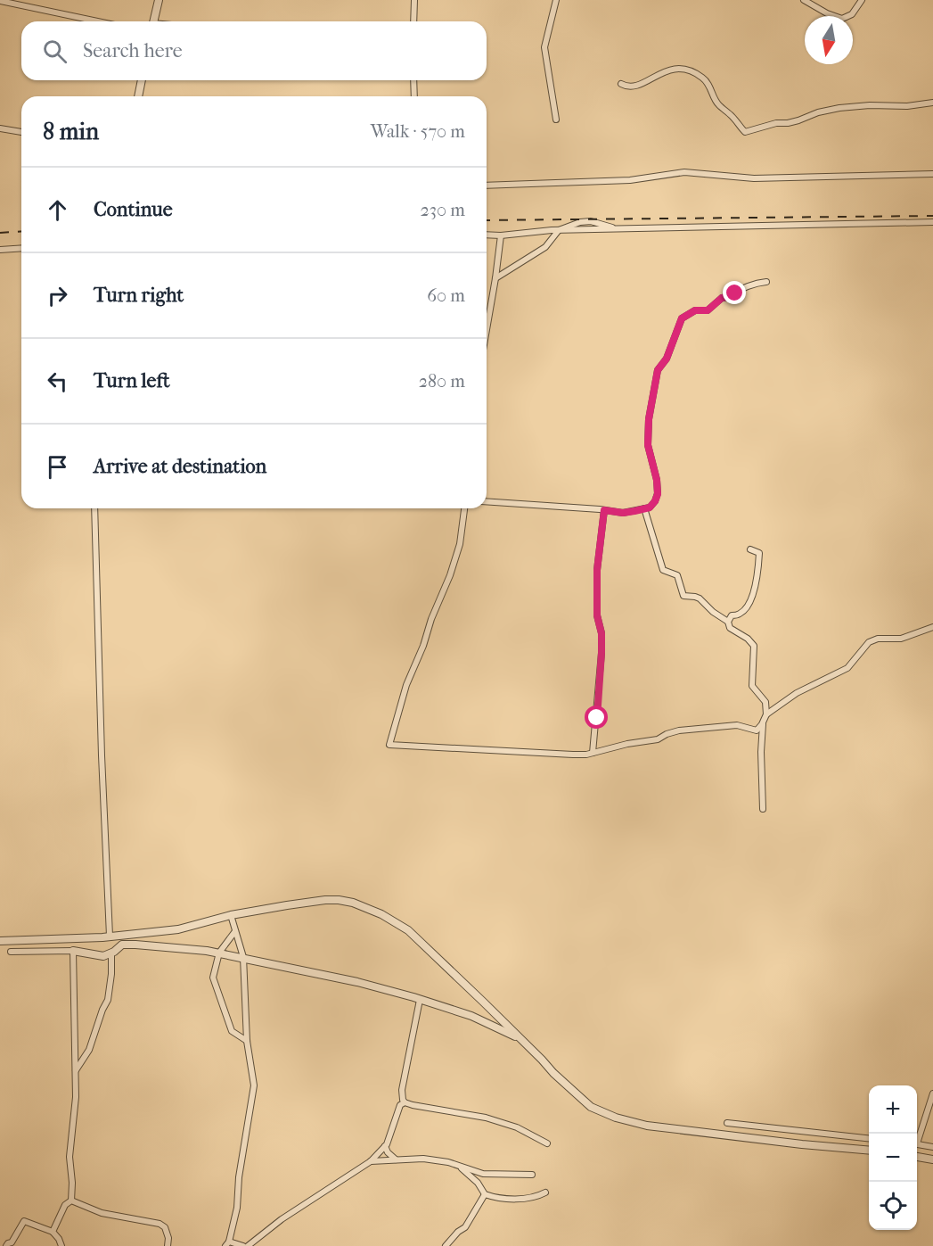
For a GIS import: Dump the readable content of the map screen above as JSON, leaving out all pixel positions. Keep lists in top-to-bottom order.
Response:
{
  "north": "bottom",
  "page": {
    "search": "Search here",
    "heading": ["8 min", "Walk · 570 m"],
    "list": [
      ["Continue", "230 m"],
      ["Turn right", "60 m"],
      ["Turn left", "280 m"],
      "Arrive at destination"
    ],
    "map_buttons": ["+", "−"]
  }
}
